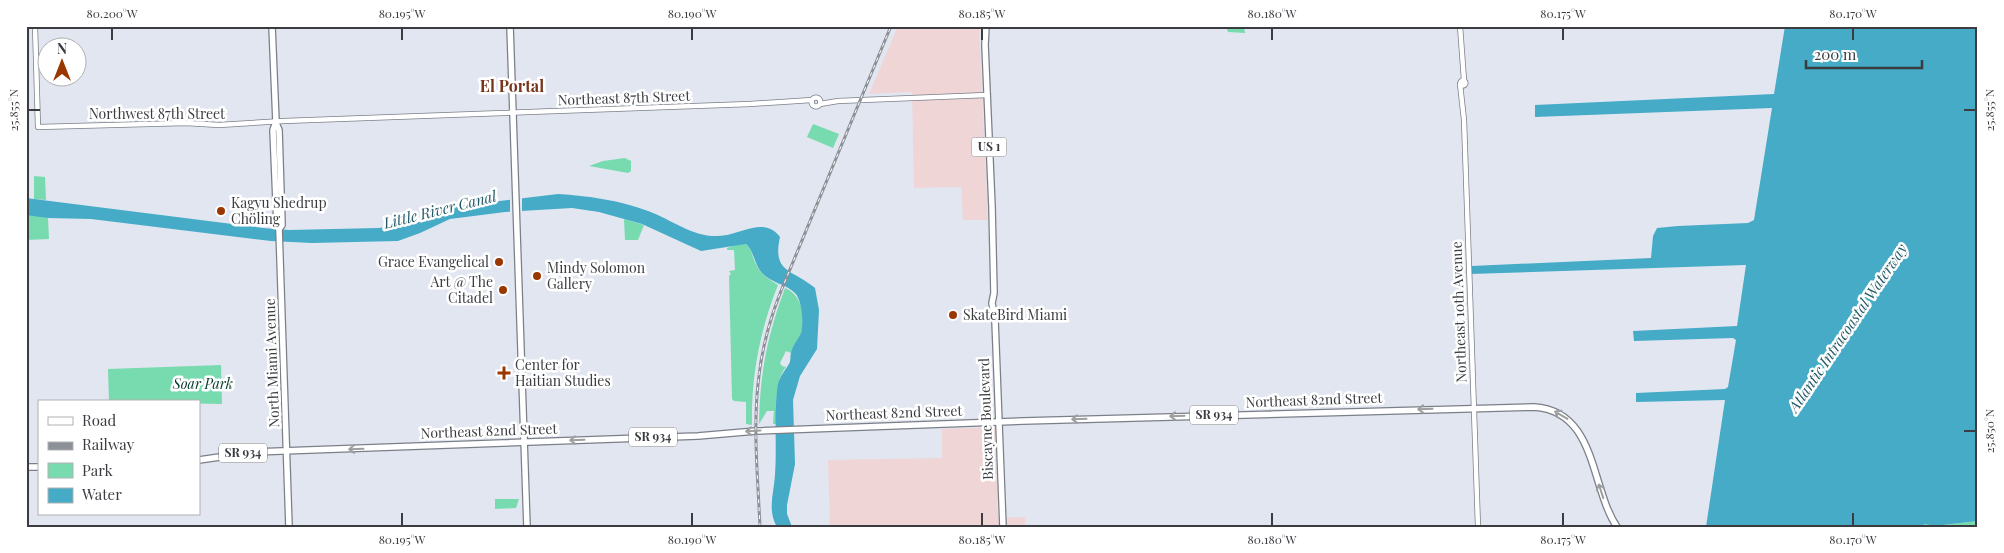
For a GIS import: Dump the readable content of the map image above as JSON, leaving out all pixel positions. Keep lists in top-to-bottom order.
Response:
{
  "streets": {
    "main road": [
      "US 1",
      "North Miami Avenue",
      "Northeast 82nd Street",
      "SR 934",
      "Biscayne Boulevard"
    ],
    "street": ["Northeast 87th Street", "Northwest 87th Street", "Northeast 10th Avenue"]
  },
  "crossings": [
    ["Northeast 87th Street", "Northwest 87th Street"],
    ["Northeast 87th Street", "North Miami Avenue"],
    ["Northeast 87th Street", "Biscayne Boulevard"],
    ["Northwest 87th Street", "North Miami Avenue"],
    ["Northeast 10th Avenue", "Northeast 82nd Street"],
    ["North Miami Avenue", "Northeast 82nd Street"],
    ["North Miami Avenue", "SR 934"],
    ["Northeast 82nd Street", "SR 934"],
    ["Northeast 82nd Street", "Biscayne Boulevard"]
  ],
  "one_way": ["Northeast 82nd Street"],
  "districts": ["El Portal"],
  "water": ["Little River Canal", "Atlantic Intracoastal Waterway"],
  "parks": ["Soar Park"],
  "places": {
    "other": [
      "Kagyu Shedrup Chöling",
      "Grace Evangelical",
      "Mindy Solomon Gallery",
      "Art @ The Citadel",
      "SkateBird Miami"
    ],
    "health": ["Center for Haitian Studies"]
  },
  "legend": [
    "Road",
    "Railway",
    "Park",
    "Water"
  ],
  "scale_bar": "200 m",
  "north": "top",
  "coordinates": [
    "80.200°W",
    "80.195°W",
    "80.190°W",
    "80.185°W",
    "80.180°W",
    "80.175°W",
    "80.170°W",
    "25.855°N",
    "25.850°N"
  ]
}
